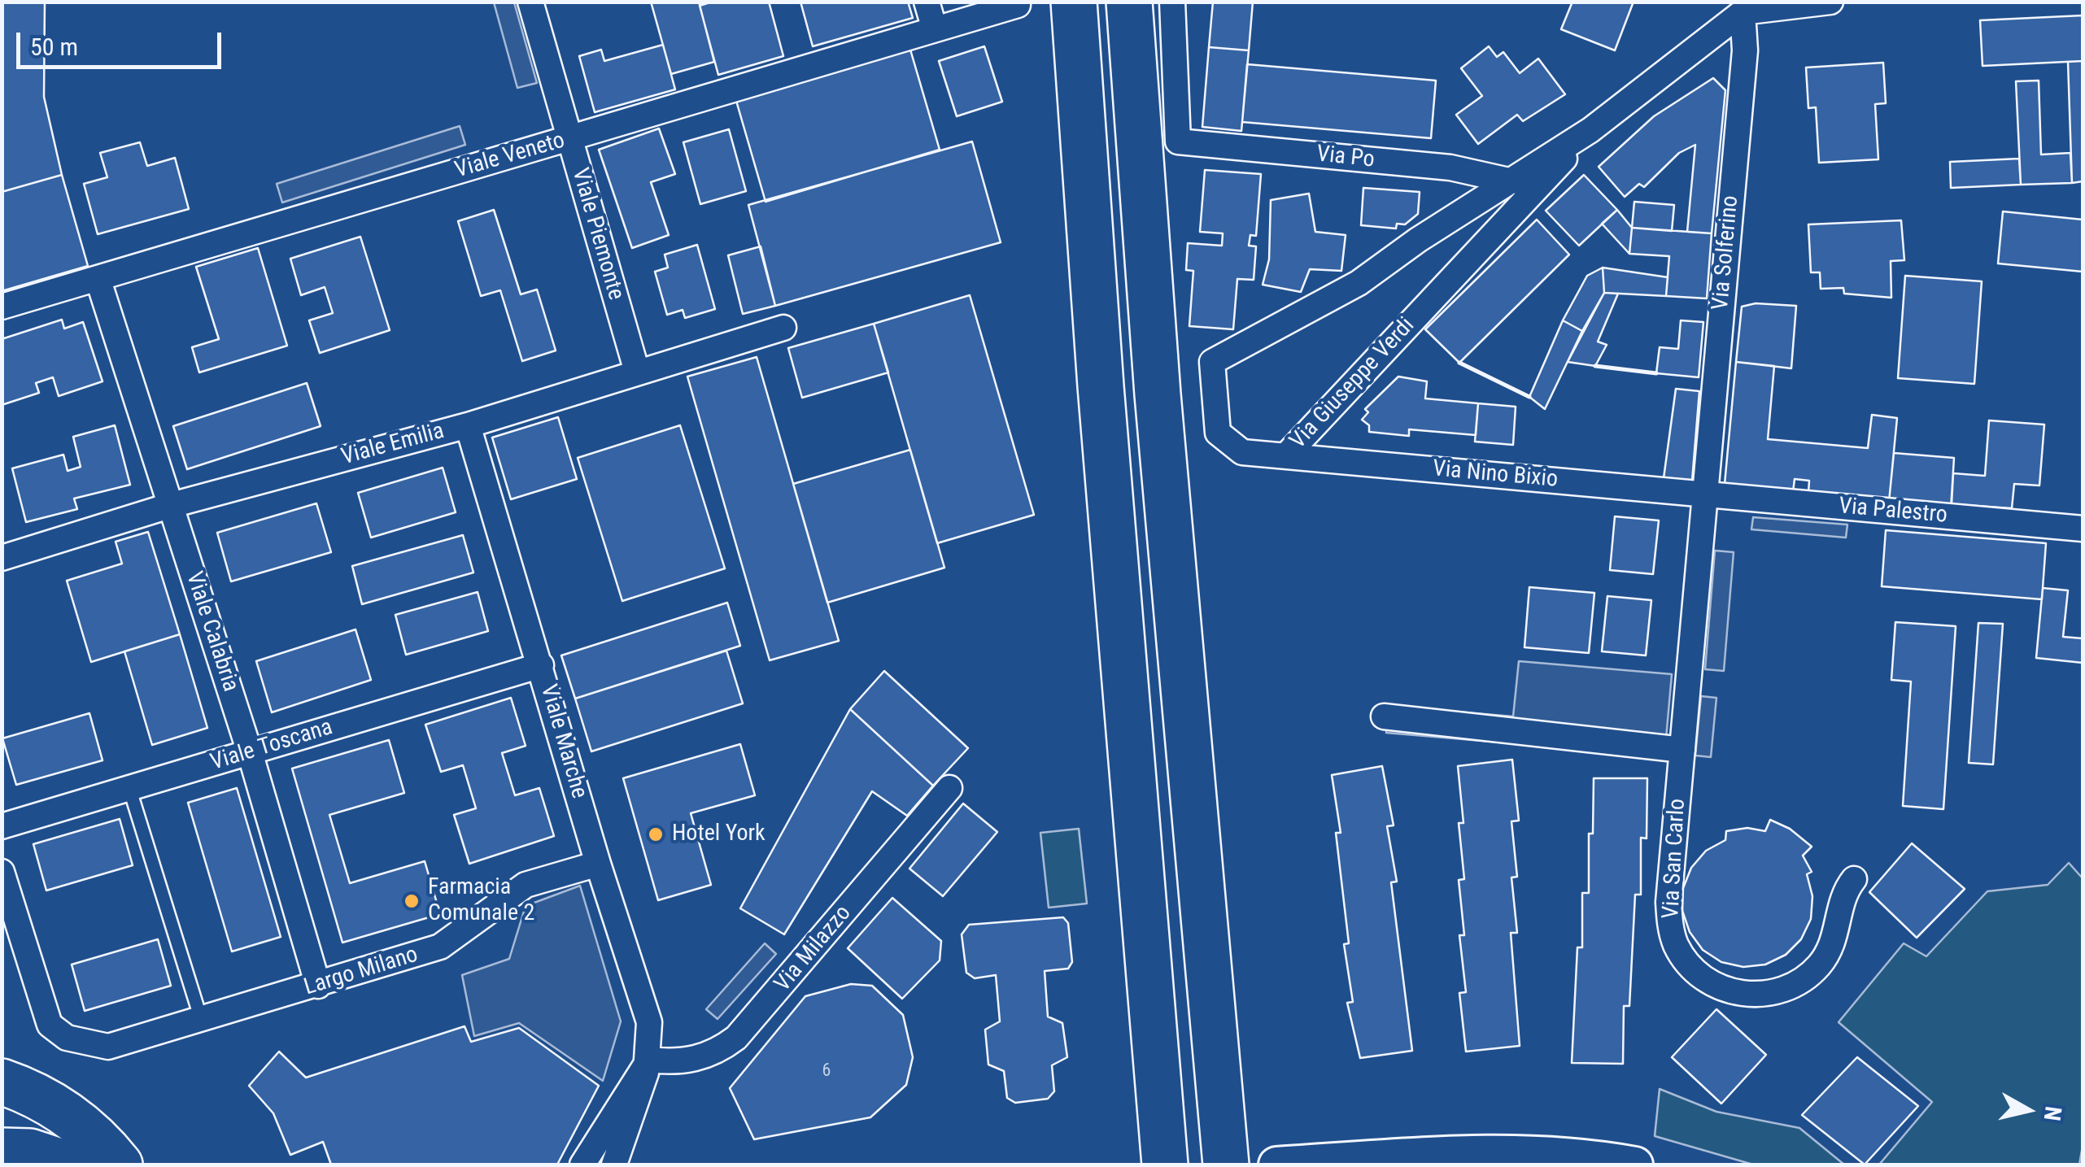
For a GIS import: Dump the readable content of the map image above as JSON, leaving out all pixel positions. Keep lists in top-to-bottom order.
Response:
{
  "streets": {
    "street": [
      "Viale Veneto",
      "Via Po",
      "Viale Piemonte",
      "Via Solferino",
      "Via Giuseppe Verdi",
      "Viale Emilia",
      "Via Nino Bixio",
      "Via Palestro",
      "Viale Calabria",
      "Viale Marche",
      "Viale Toscana",
      "Via San Carlo",
      "Via Milazzo",
      "Largo Milano"
    ]
  },
  "crossings": [
    ["Viale Veneto", "Viale Piemonte"],
    ["Viale Veneto", "Viale Calabria"],
    ["Via Po", "Via Giuseppe Verdi"],
    ["Viale Piemonte", "Viale Emilia"],
    ["Via Solferino", "Via Giuseppe Verdi"],
    ["Via Solferino", "Via Nino Bixio"],
    ["Via Solferino", "Via Palestro"],
    ["Via Solferino", "Via San Carlo"],
    ["Via Giuseppe Verdi", "Via Nino Bixio"],
    ["Viale Emilia", "Viale Calabria"],
    ["Viale Emilia", "Viale Marche"],
    ["Via Nino Bixio", "Via Palestro"],
    ["Via Nino Bixio", "Via San Carlo"],
    ["Via Palestro", "Via San Carlo"],
    ["Viale Calabria", "Viale Toscana"],
    ["Viale Calabria", "Largo Milano"],
    ["Viale Marche", "Viale Toscana"],
    ["Viale Marche", "Via Milazzo"],
    ["Viale Marche", "Largo Milano"]
  ],
  "places": ["Hotel York", "Farmacia Comunale 2"],
  "house_numbers": ["6"],
  "scale_bar": "50 m",
  "north": "right"
}
